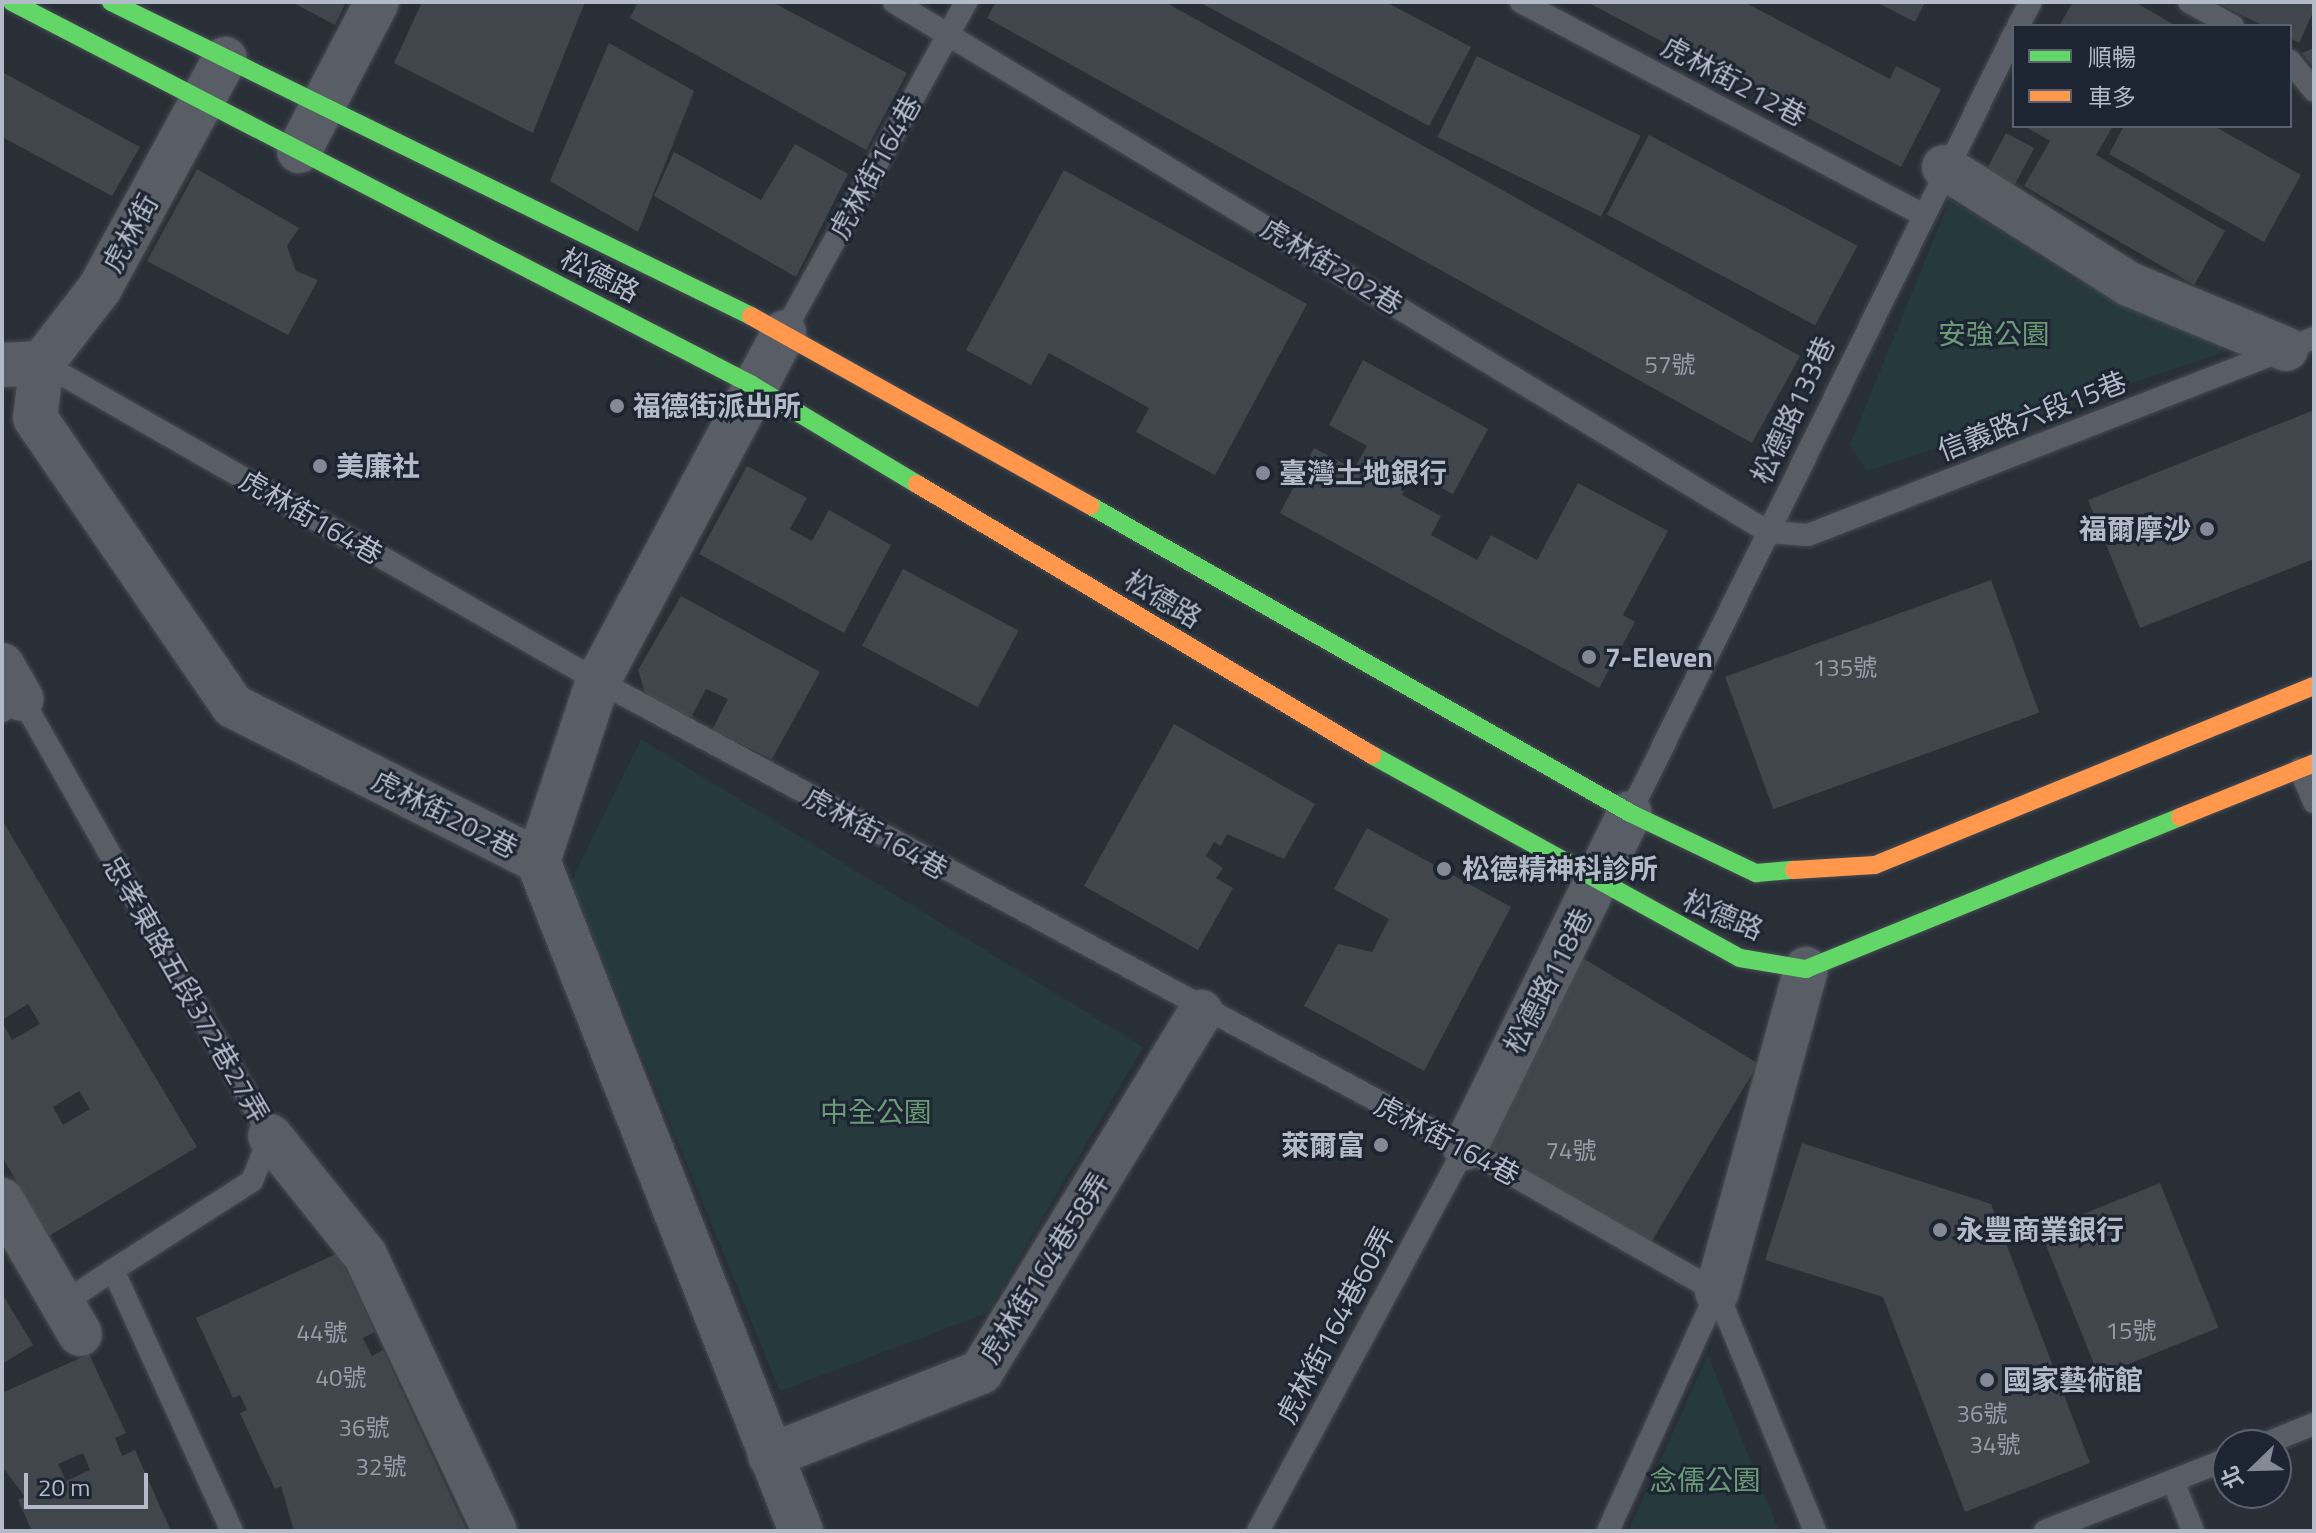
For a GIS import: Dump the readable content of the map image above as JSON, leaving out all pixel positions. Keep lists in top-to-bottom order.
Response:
{
  "streets": {
    "main road": ["松德路"],
    "street": [
      "虎林街",
      "虎林街202巷",
      "松德路118巷",
      "虎林街164巷58弄"
    ],
    "lane": [
      "虎林街212巷",
      "虎林街164巷",
      "松德路133巷",
      "信義路六段15巷",
      "忠孝東路五段372巷27弄",
      "虎林街164巷60弄"
    ]
  },
  "crossings": [
    ["虎林街212巷", "松德路133巷"],
    ["虎林街164巷", "虎林街"],
    ["虎林街164巷", "虎林街202巷"],
    ["虎林街164巷", "松德路"],
    ["虎林街164巷", "松德路118巷"],
    ["虎林街164巷", "虎林街164巷58弄"],
    ["虎林街164巷", "虎林街164巷60弄"],
    ["虎林街", "虎林街202巷"],
    ["虎林街", "松德路"],
    ["虎林街202巷", "松德路"],
    ["虎林街202巷", "松德路133巷"],
    ["虎林街202巷", "信義路六段15巷"],
    ["松德路", "松德路133巷"],
    ["松德路", "松德路118巷"],
    ["松德路133巷", "信義路六段15巷"],
    ["松德路133巷", "松德路118巷"],
    ["松德路118巷", "虎林街164巷60弄"]
  ],
  "parks": ["安強公園", "中全公園", "念儒公園"],
  "places": [
    "福德街派出所",
    "美廉社",
    "臺灣土地銀行",
    "福爾摩沙",
    "7-Eleven",
    "松德精神科診所",
    "萊爾富",
    "永豐商業銀行",
    "國家藝術館"
  ],
  "house_numbers": [
    "57號",
    "135號",
    "74號",
    "15號",
    "44號",
    "40號",
    "36號",
    "36號",
    "34號",
    "32號"
  ],
  "legend": ["順暢", "車多"],
  "scale_bar": "20 m",
  "north": "bottom left"
}
